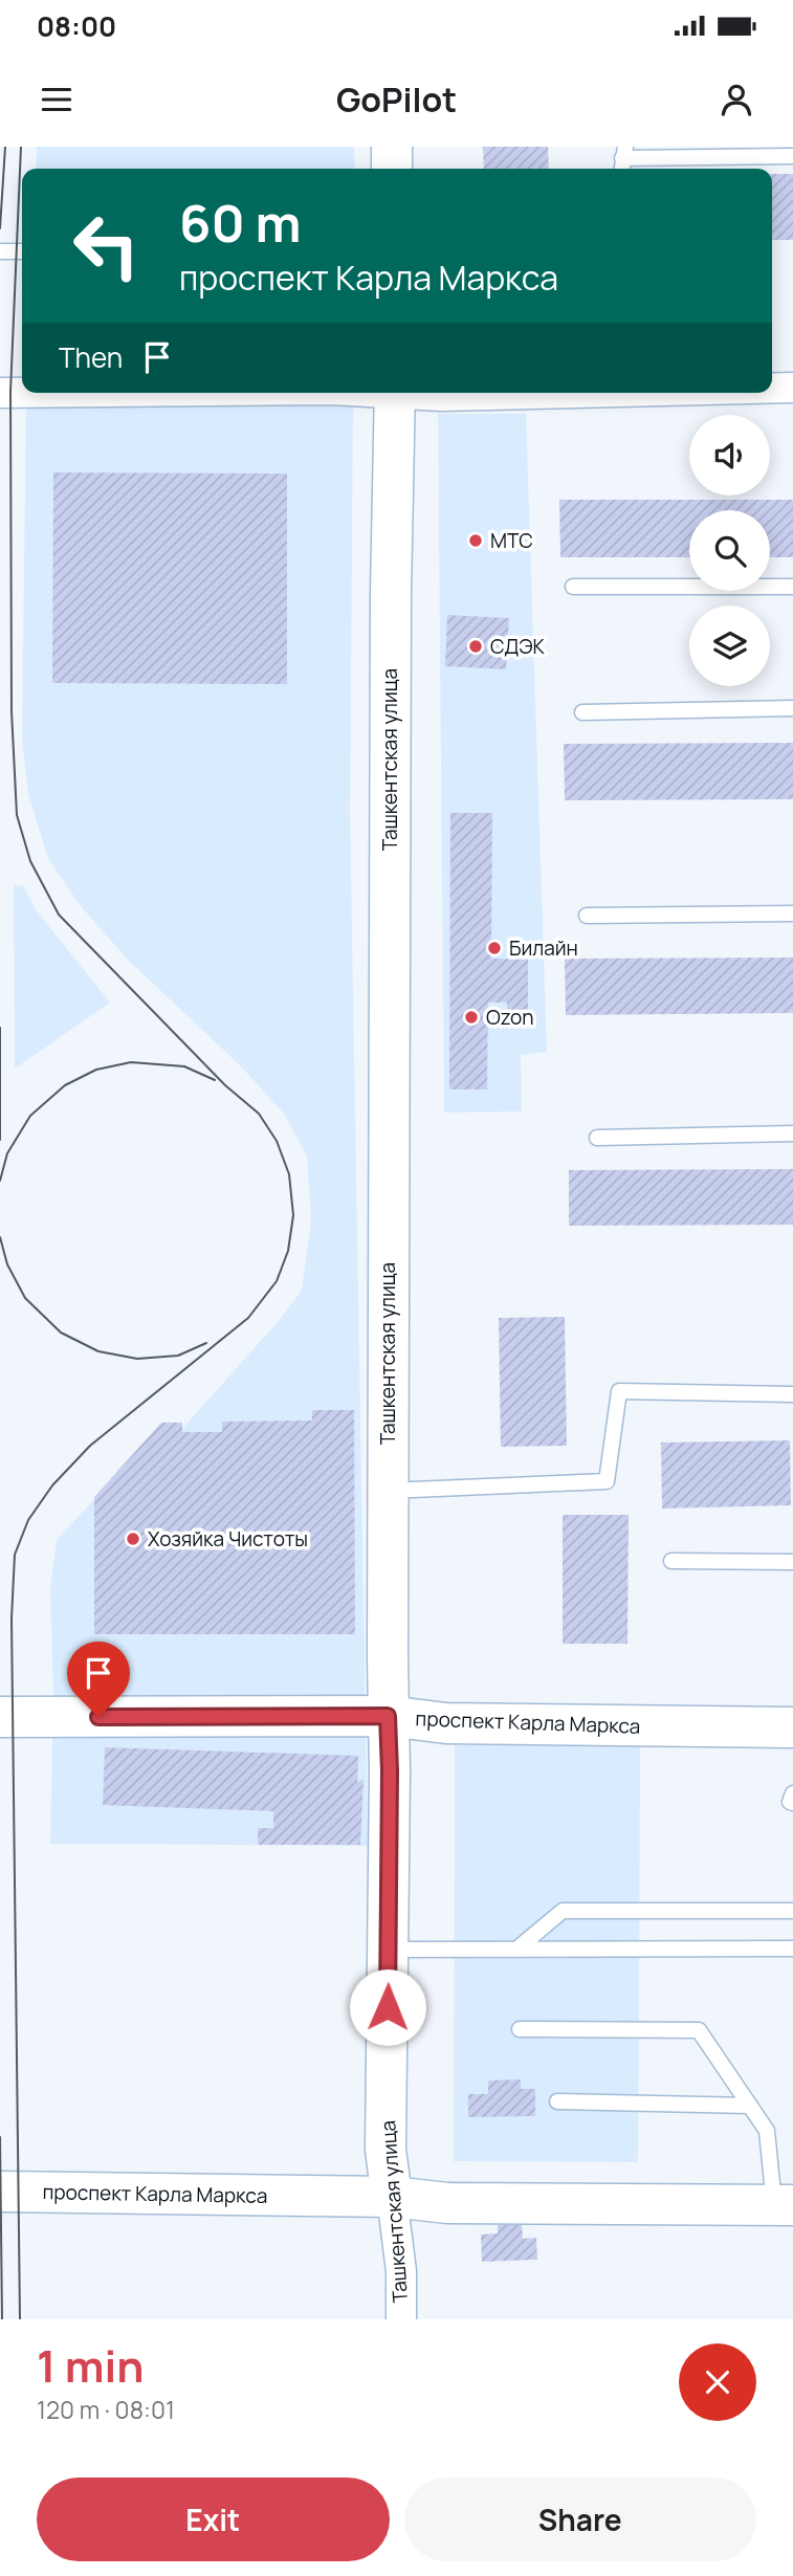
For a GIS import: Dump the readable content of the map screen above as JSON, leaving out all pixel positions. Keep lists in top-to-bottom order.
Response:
{
  "streets": {
    "main road": ["Ташкентская улица", "проспект Карла Маркса"]
  },
  "crossings": [
    ["Ташкентская улица", "проспект Карла Маркса"]
  ],
  "places": [
    "МТС",
    "СДЭК",
    "Билайн",
    "Ozon",
    "Хозяйка Чистоты"
  ],
  "page": {
    "status": "08:00",
    "header": "GoPilot",
    "turn": ["60 m", "проспект Карла Маркса"],
    "then": "Then",
    "heading": ["1 min", "120 m · 08:01"],
    "buttons": ["Exit", "Share"]
  }
}
